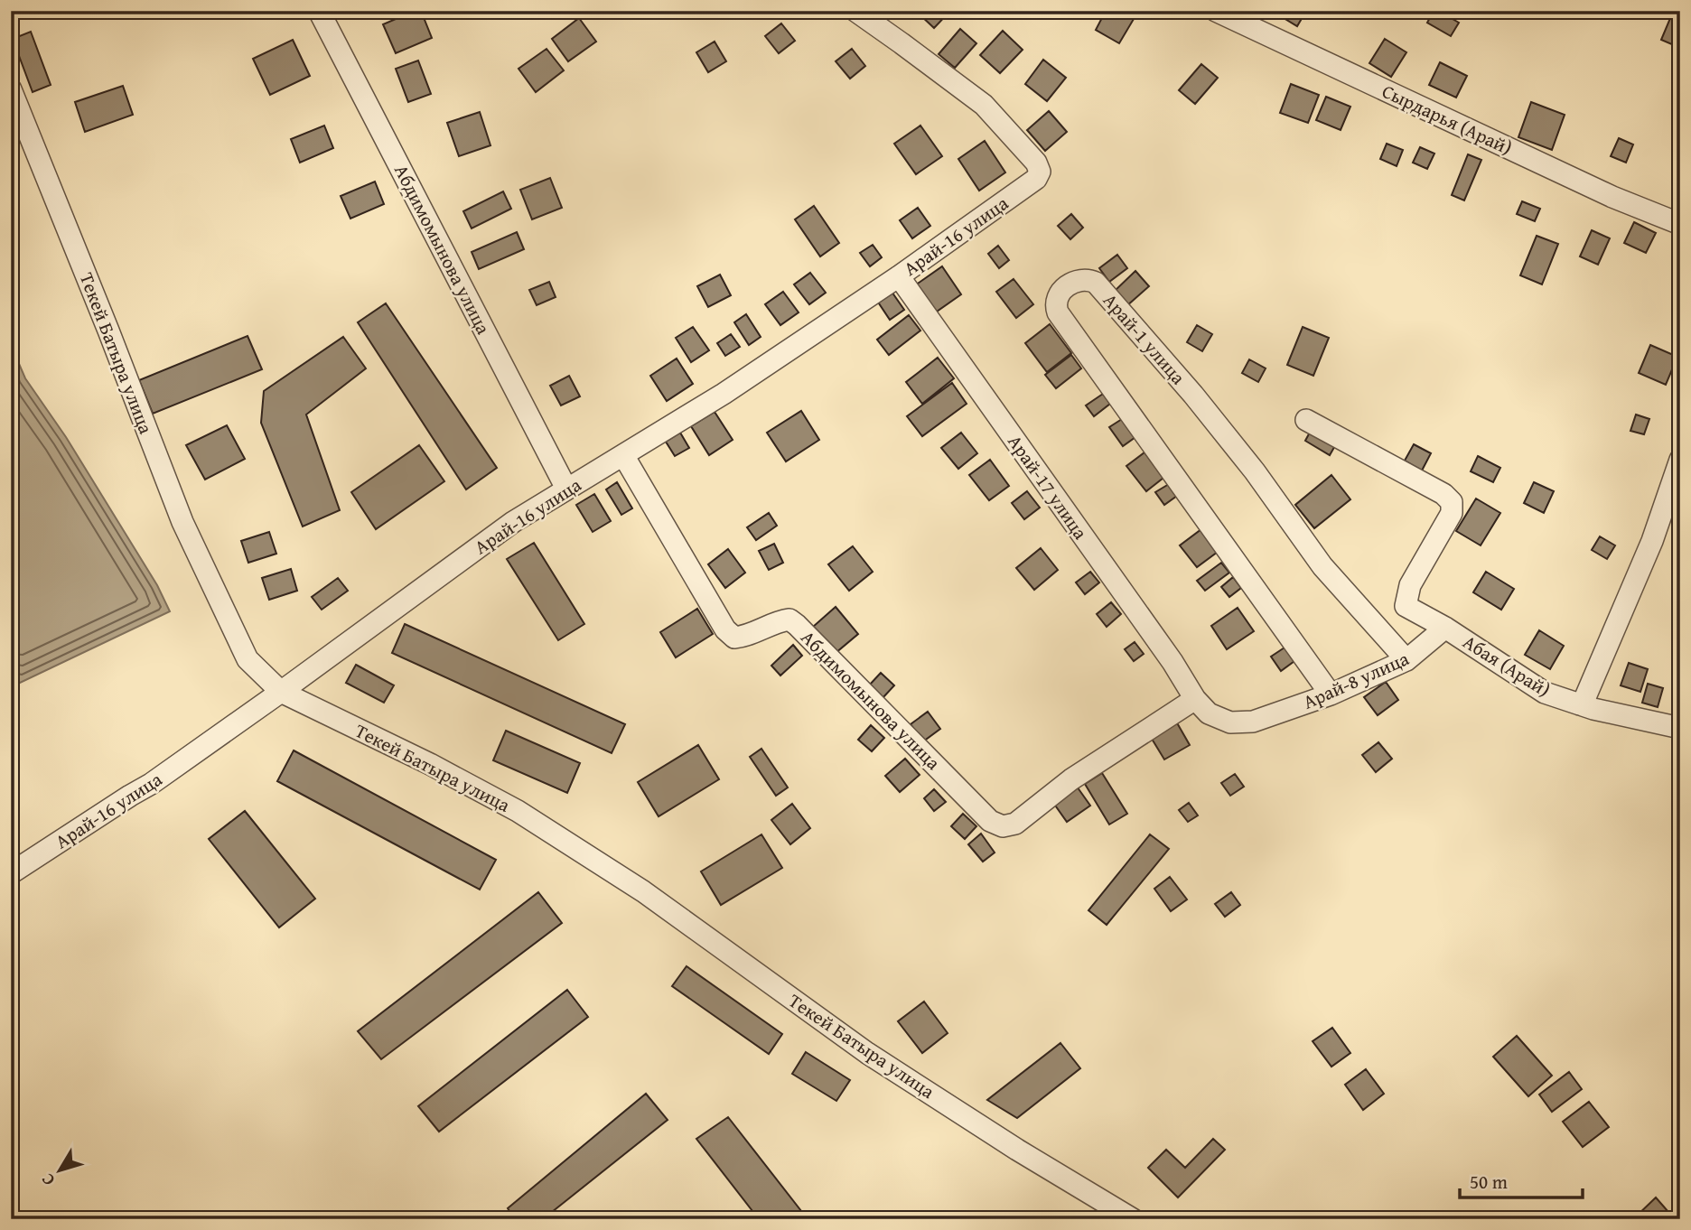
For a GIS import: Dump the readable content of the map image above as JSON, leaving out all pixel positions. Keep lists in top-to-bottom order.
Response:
{
  "streets": {
    "street": [
      "Сырдарья (Арай)",
      "Арай-16 улица",
      "Абдимомынова улица",
      "Арай-1 улица",
      "Текей Батыра улица",
      "Арай-17 улица",
      "Абая (Арай)",
      "Арай-8 улица"
    ]
  },
  "crossings": [
    ["Арай-16 улица", "Абдимомынова улица"],
    ["Арай-16 улица", "Текей Батыра улица"],
    ["Арай-16 улица", "Арай-17 улица"],
    ["Абдимомынова улица", "Арай-17 улица"],
    ["Абдимомынова улица", "Арай-8 улица"],
    ["Арай-1 улица", "Арай-8 улица"],
    ["Арай-17 улица", "Арай-8 улица"],
    ["Абая (Арай)", "Арай-8 улица"]
  ],
  "scale_bar": "50 m",
  "north": "bottom left"
}
